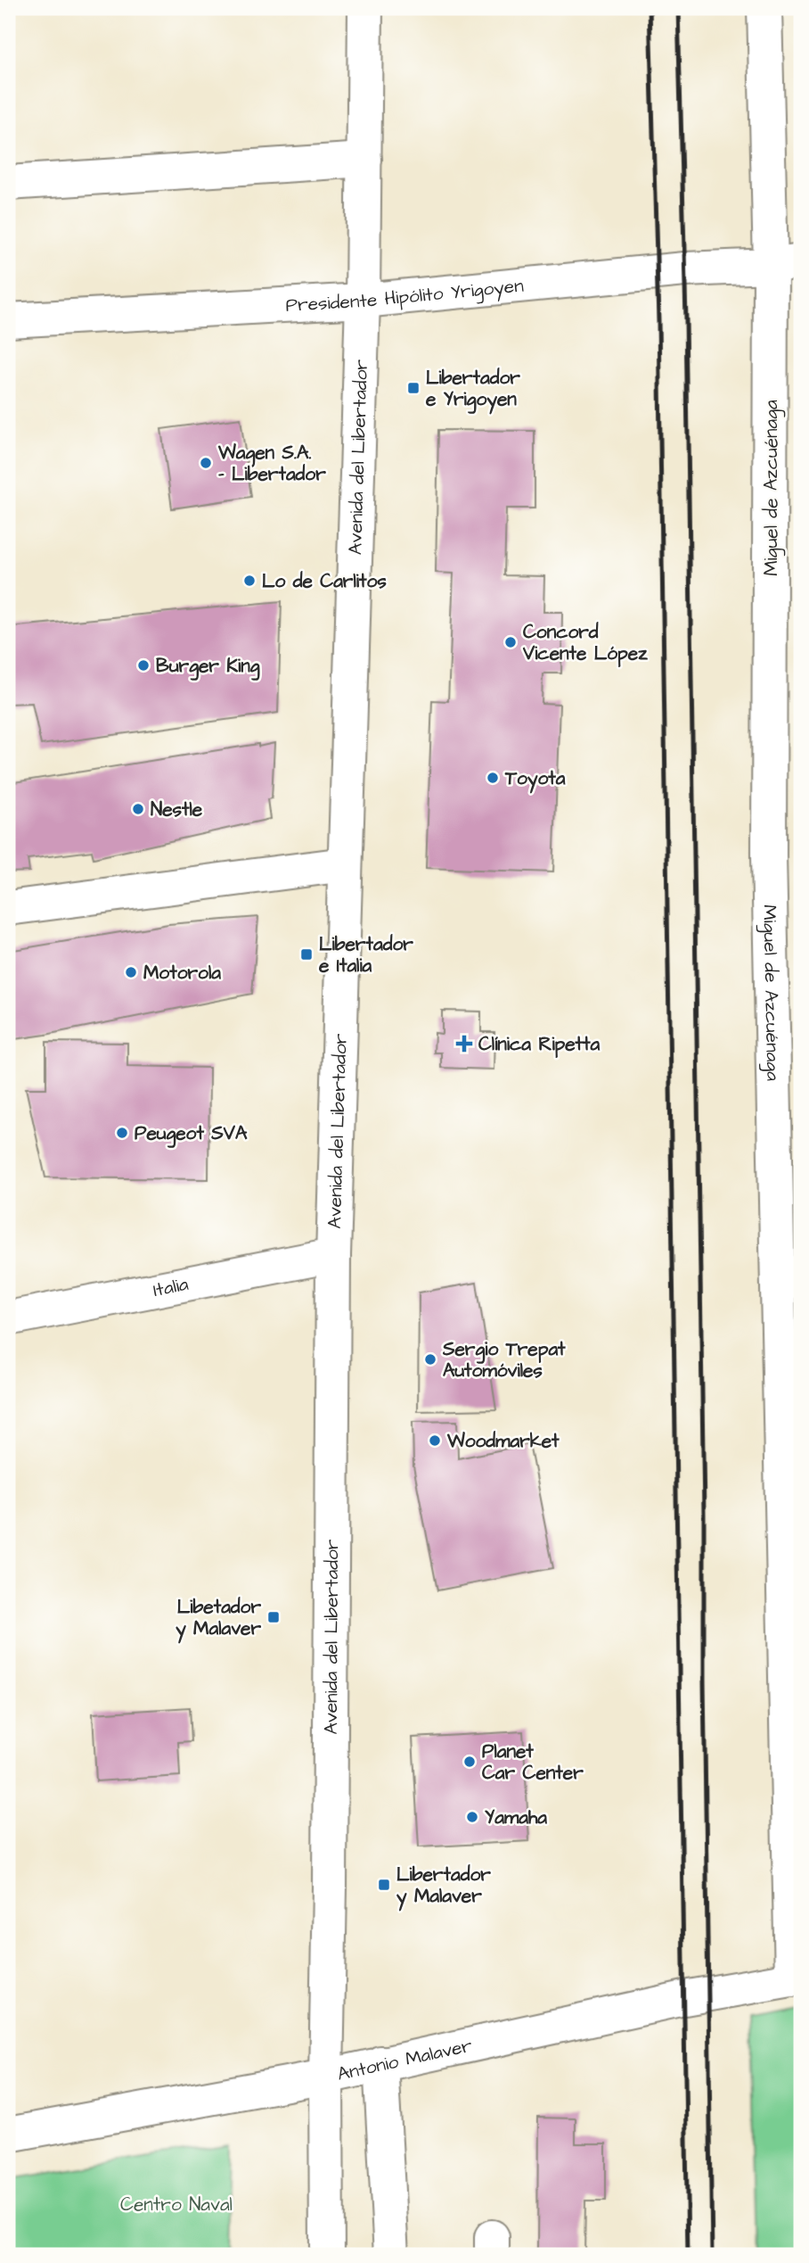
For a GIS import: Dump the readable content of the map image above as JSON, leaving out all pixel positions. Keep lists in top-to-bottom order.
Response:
{
  "streets": {
    "street": [
      "Presidente Hipólito Yrigoyen",
      "Avenida del Libertador",
      "Miguel de Azcuénaga",
      "Italia",
      "Antonio Malaver"
    ]
  },
  "crossings": [
    ["Presidente Hipólito Yrigoyen", "Avenida del Libertador"],
    ["Presidente Hipólito Yrigoyen", "Miguel de Azcuénaga"],
    ["Avenida del Libertador", "Italia"],
    ["Avenida del Libertador", "Antonio Malaver"],
    ["Miguel de Azcuénaga", "Antonio Malaver"]
  ],
  "parks": ["Centro Naval"],
  "places": {
    "transit": [
      "Libertador e Yrigoyen",
      "Libertador e Italia",
      "Libetador y Malaver",
      "Libertador y Malaver"
    ],
    "other": [
      "Wagen S.A. - Libertador",
      "Lo de Carlitos",
      "Concord Vicente López",
      "Burger King",
      "Toyota",
      "Nestle",
      "Motorola",
      "Peugeot SVA",
      "Sergio Trepat Automóviles",
      "Woodmarket",
      "Planet Car Center",
      "Yamaha"
    ],
    "health": ["Clínica Ripetta"]
  }
}
